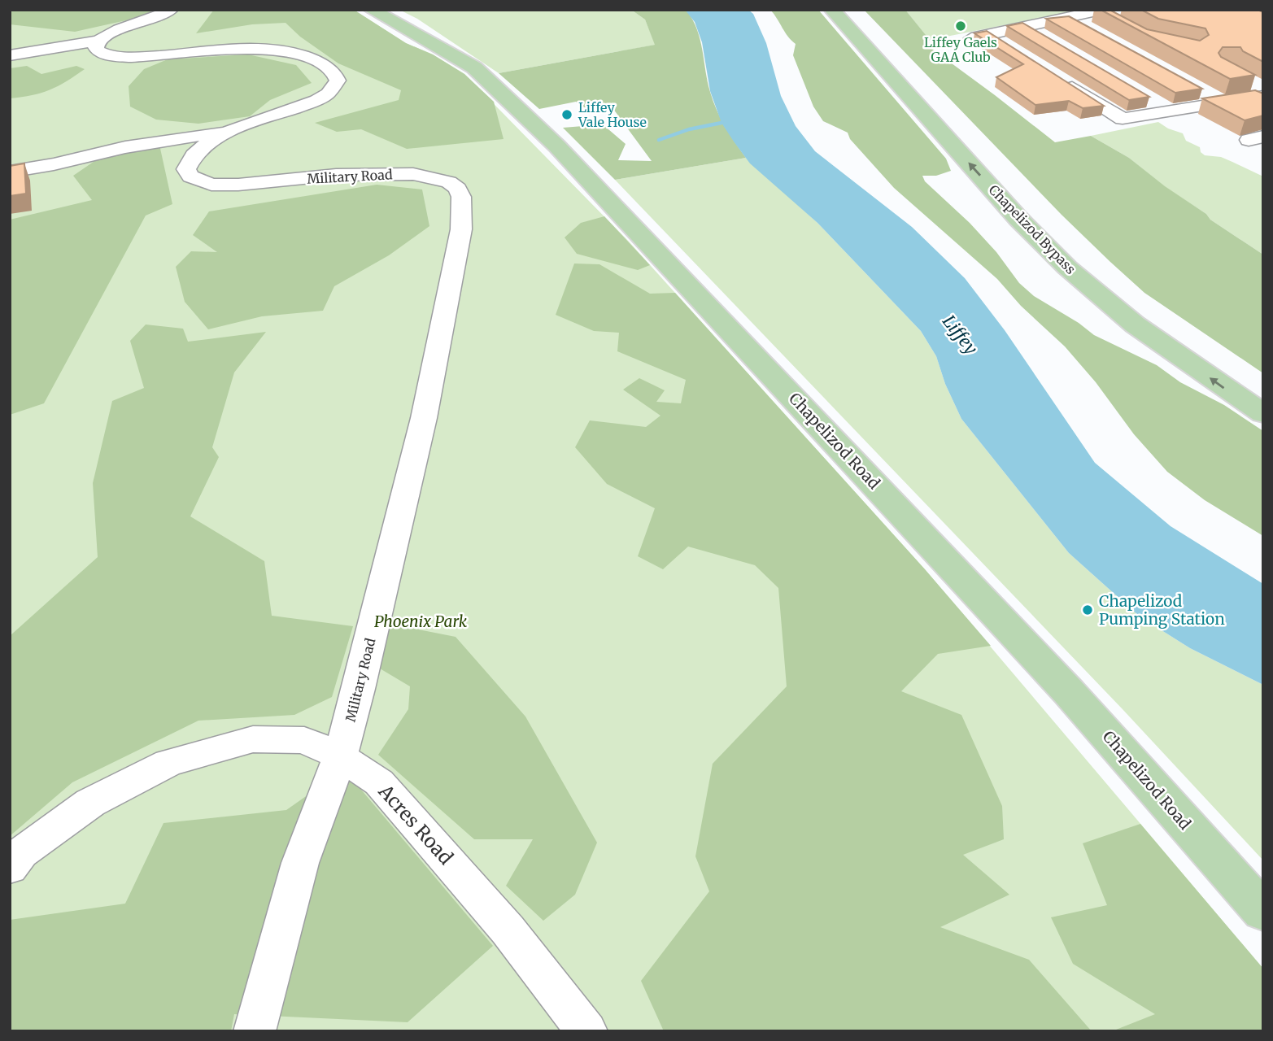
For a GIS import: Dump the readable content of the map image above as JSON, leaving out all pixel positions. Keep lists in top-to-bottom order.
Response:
{
  "streets": {
    "main road": ["Chapelizod Bypass", "Chapelizod Road"],
    "street": ["Military Road", "Acres Road"]
  },
  "crossings": [
    ["Military Road", "Acres Road"]
  ],
  "water": ["Liffey"],
  "parks": ["Phoenix Park"],
  "places": ["Liffey Gaels GAA Club", "Liffey Vale House", "Chapelizod Pumping Station"]
}
